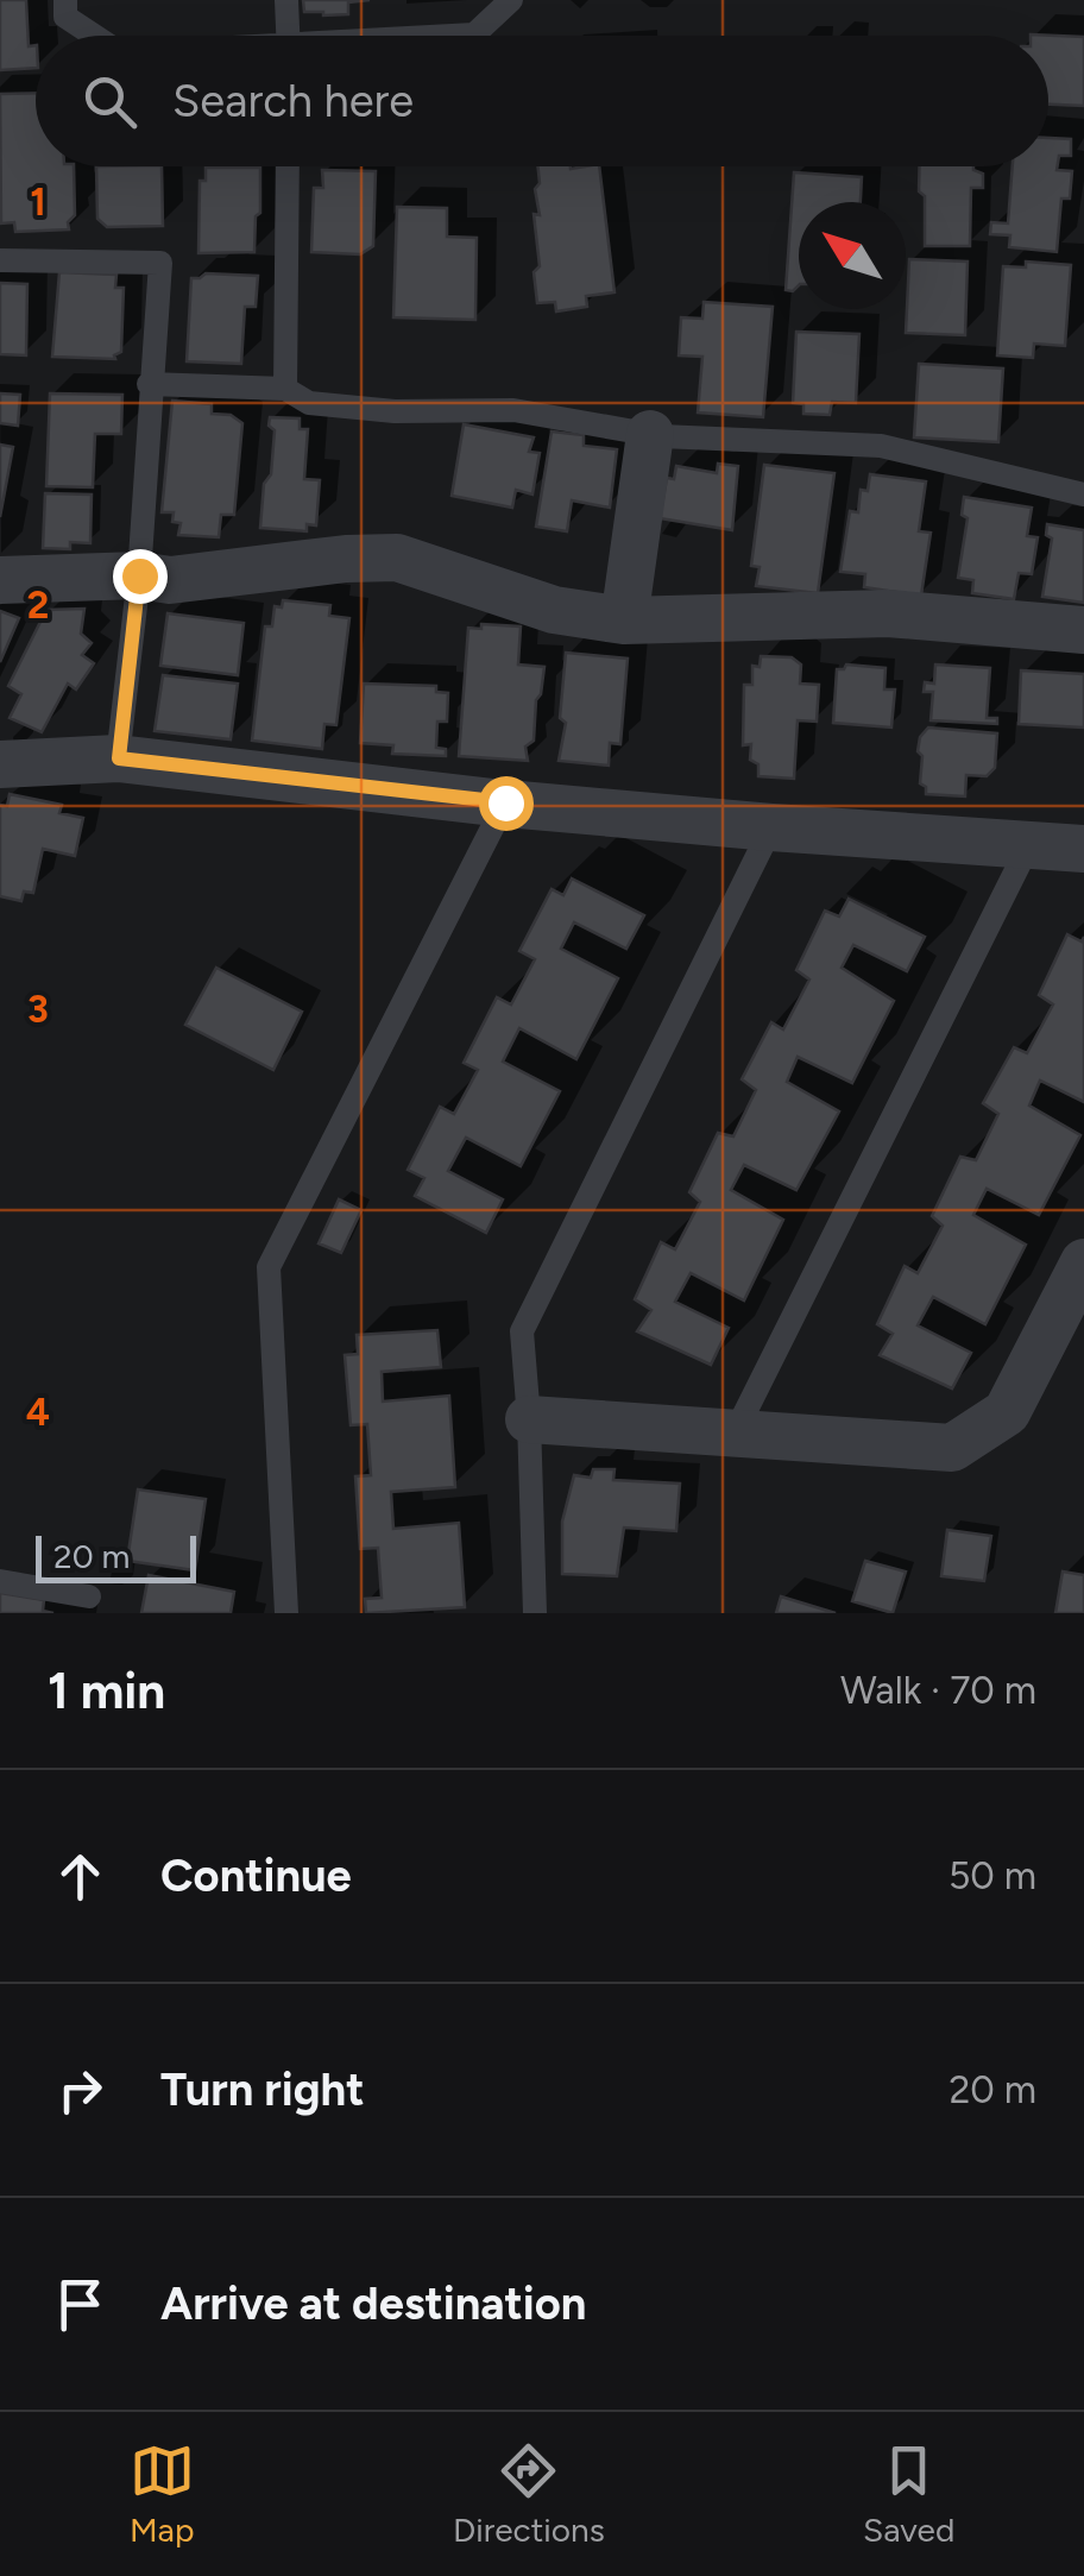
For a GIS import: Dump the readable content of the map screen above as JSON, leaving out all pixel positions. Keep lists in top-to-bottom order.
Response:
{
  "scale_bar": "20 m",
  "north": "top left",
  "page": {
    "search": "Search here",
    "scale": "20 m",
    "heading": ["1 min", "Walk · 70 m"],
    "list": [
      ["Continue", "50 m"],
      ["Turn right", "20 m"],
      "Arrive at destination"
    ],
    "nav": ["Map", "Directions", "Saved"]
  },
  "grid": {
    "rows": [
      "1",
      "2",
      "3",
      "4"
    ]
  }
}
